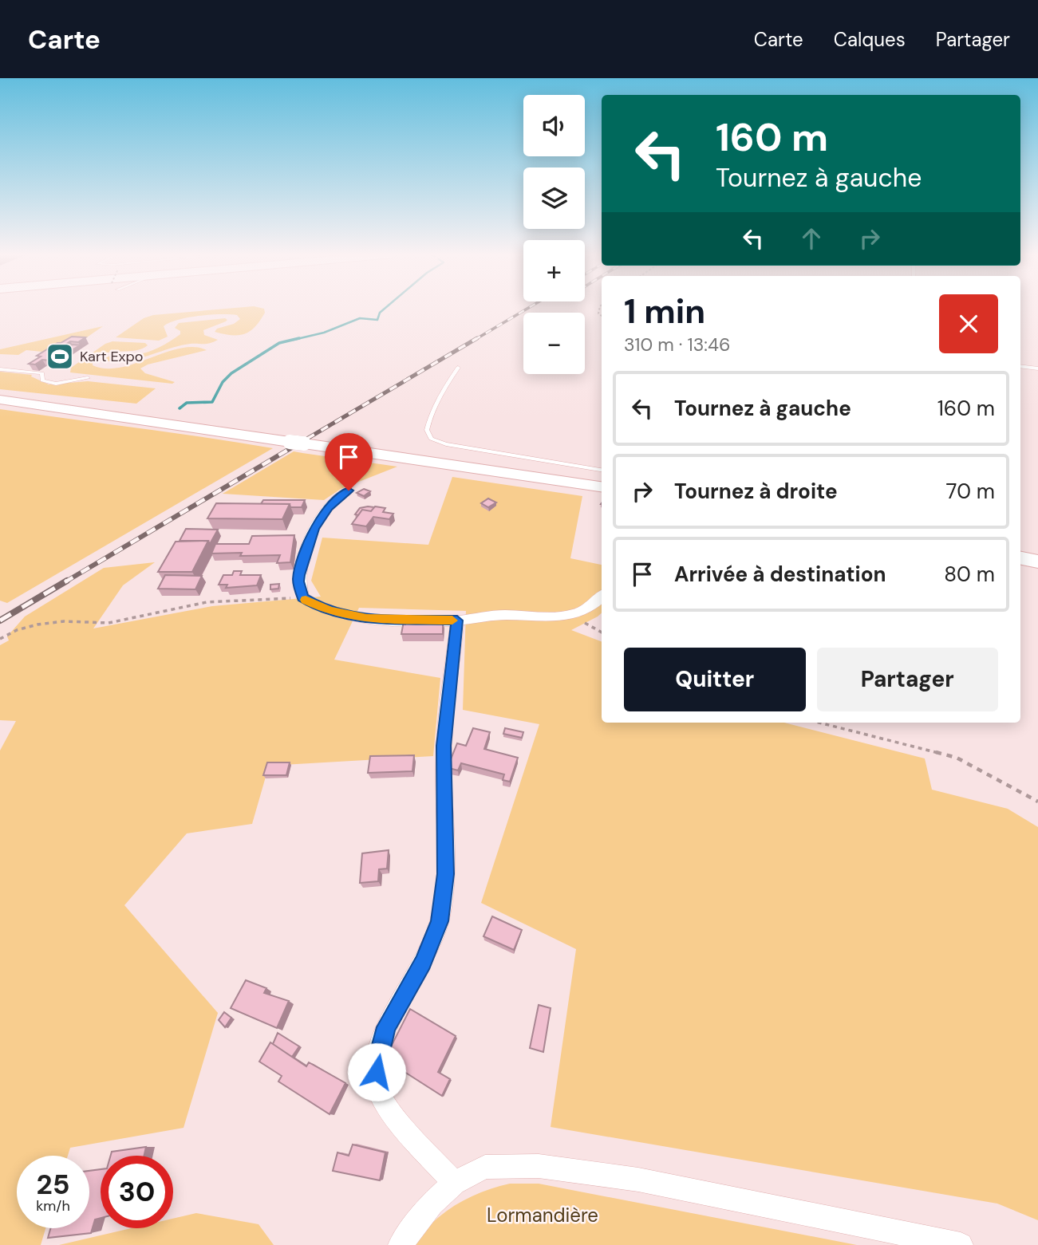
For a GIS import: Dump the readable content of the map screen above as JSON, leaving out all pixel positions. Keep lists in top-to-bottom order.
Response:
{
  "parks": ["Lormandière"],
  "places": {
    "sports": ["Kart Expo"]
  },
  "page": {
    "header": "Carte",
    "nav": ["Carte", "Calques", "Partager"],
    "map_buttons": ["+", "−"],
    "turn": ["160 m", "Tournez à gauche"],
    "heading": ["1 min", "310 m · 13:46"],
    "list": [
      {
        "name": "Tournez à gauche",
        "value": "160 m"
      },
      {
        "name": "Tournez à droite",
        "value": "70 m"
      },
      {
        "name": "Arrivée à destination",
        "value": "80 m"
      }
    ],
    "buttons": ["Quitter", "Partager"],
    "speed": "25 km/h",
    "limit": "30"
  }
}
